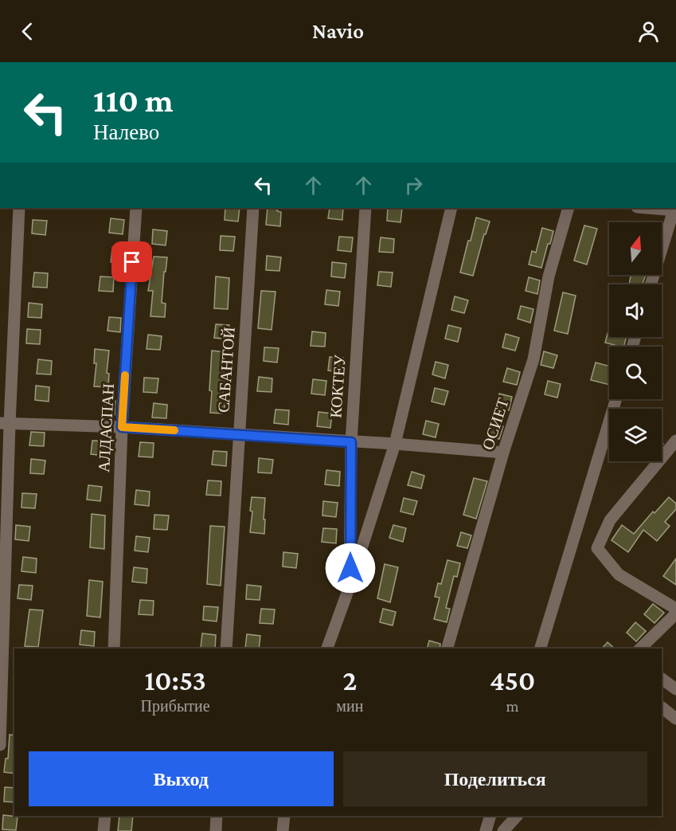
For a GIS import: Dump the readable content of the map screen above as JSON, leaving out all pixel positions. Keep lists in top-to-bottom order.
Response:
{
  "streets": {
    "street": [
      "САБАНТОЙ",
      "КОКТЕУ",
      "ОСИЕТ",
      "АЛДАСПАН"
    ]
  },
  "north": "top",
  "page": {
    "header": "Navio",
    "turn": ["110 m", "Налево"],
    "eta": [
      "10:53",
      "Прибытие",
      "2",
      "мин",
      "450",
      "m"
    ],
    "buttons": ["Выход", "Поделиться"]
  }
}
